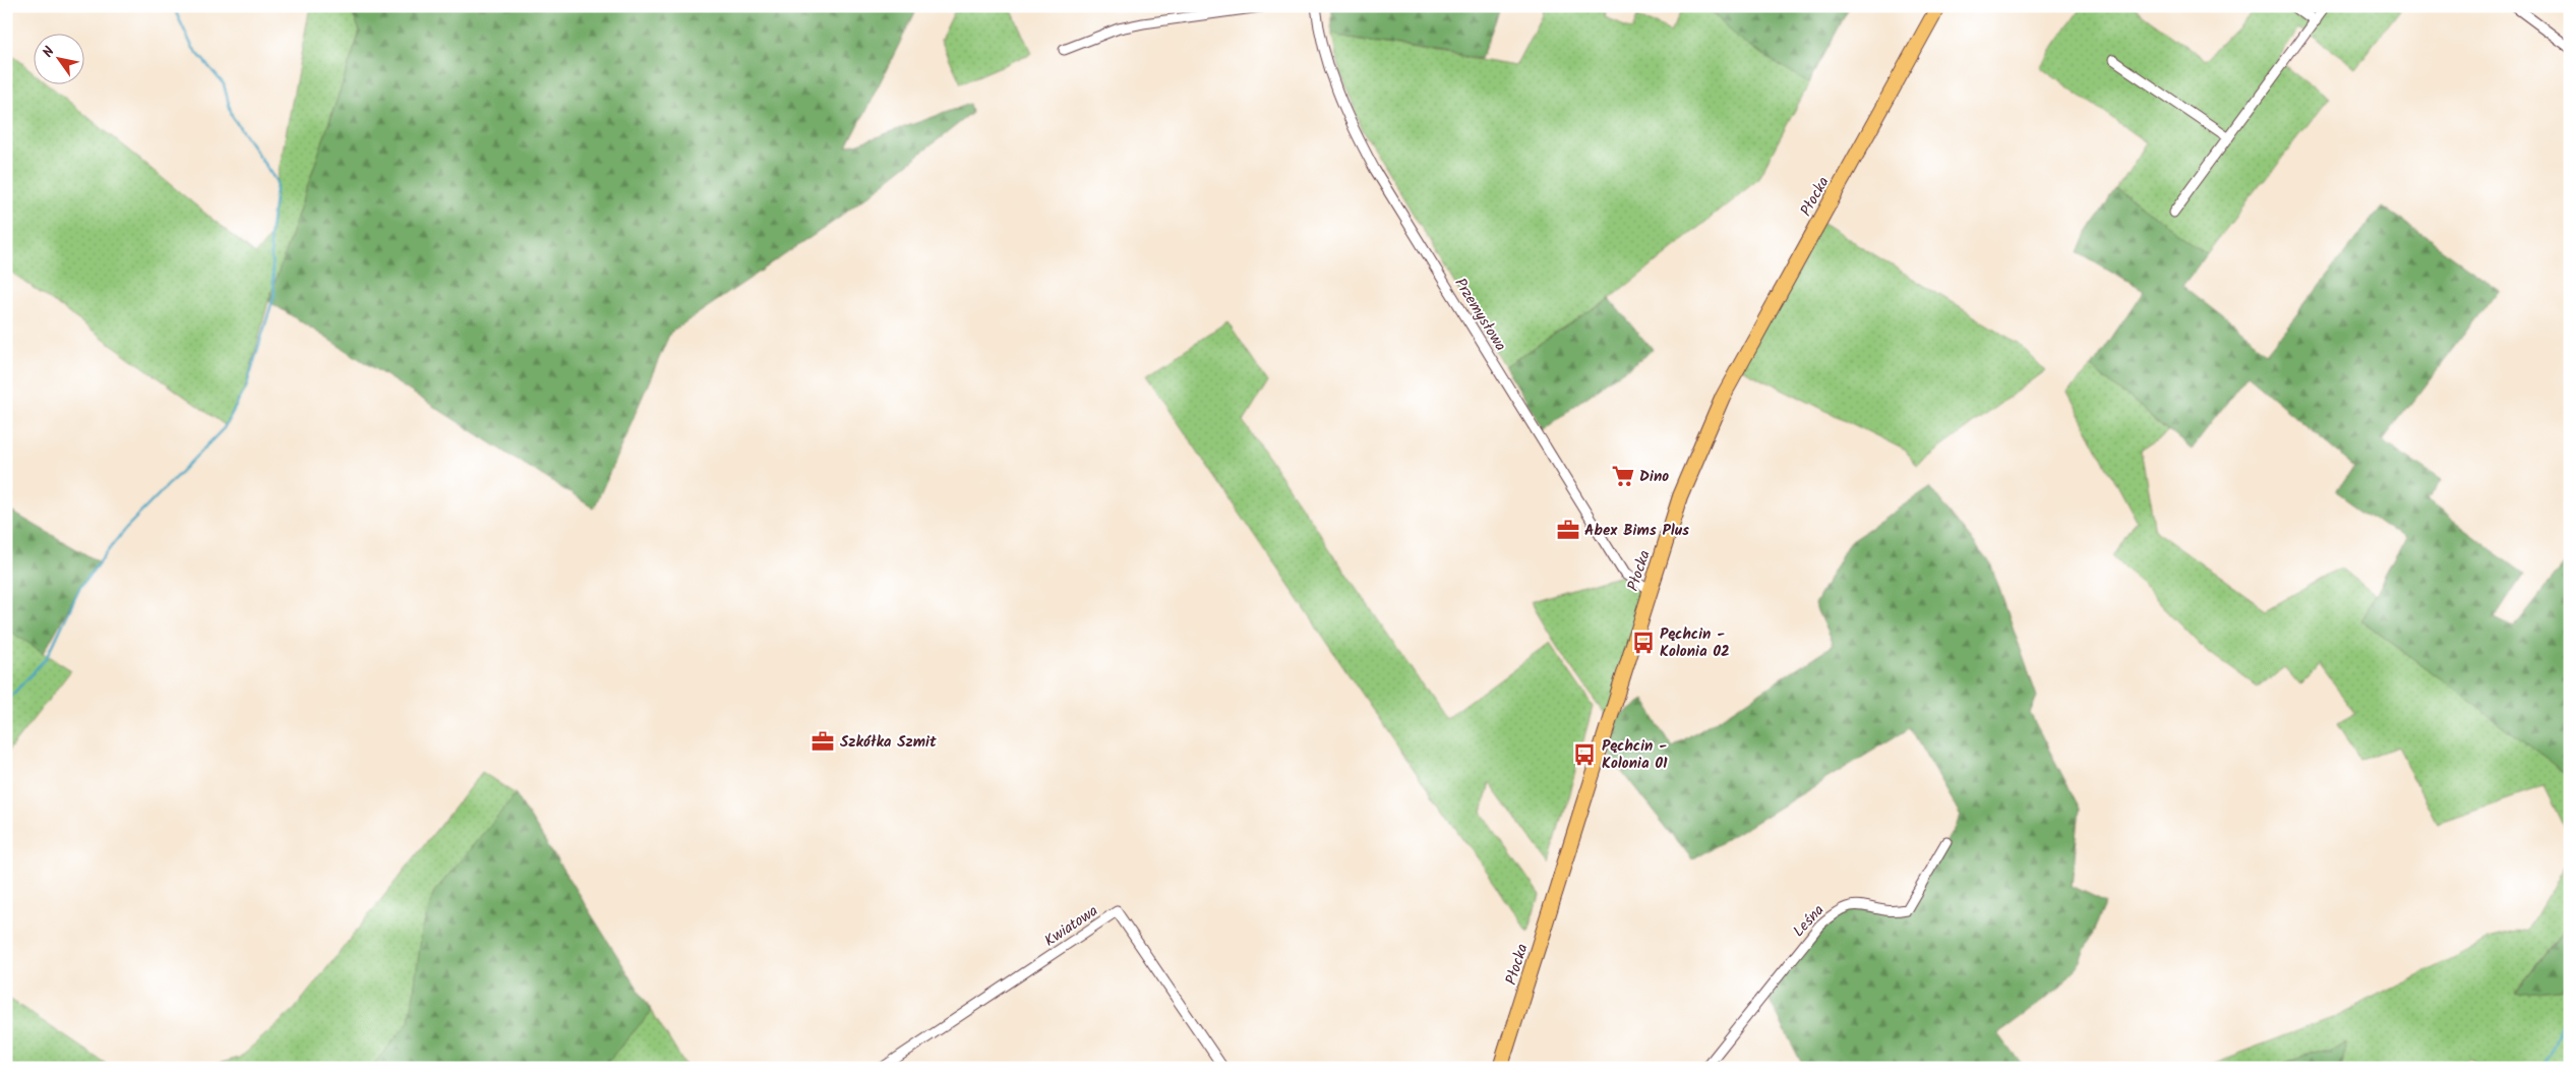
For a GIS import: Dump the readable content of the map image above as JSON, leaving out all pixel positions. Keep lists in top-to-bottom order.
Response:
{
  "streets": {
    "main road": ["Płocka"],
    "street": ["Przemysłowa", "Leśna", "Kwiatowa"]
  },
  "crossings": [
    ["Płocka", "Przemysłowa"]
  ],
  "places": {
    "supermarket": ["Dino"],
    "office": ["Abex Bims Plus", "Szkółka Szmit"],
    "bus stop": ["Pęchcin - Kolonia 02", "Pęchcin - Kolonia 01"]
  },
  "north": "top left"
}
